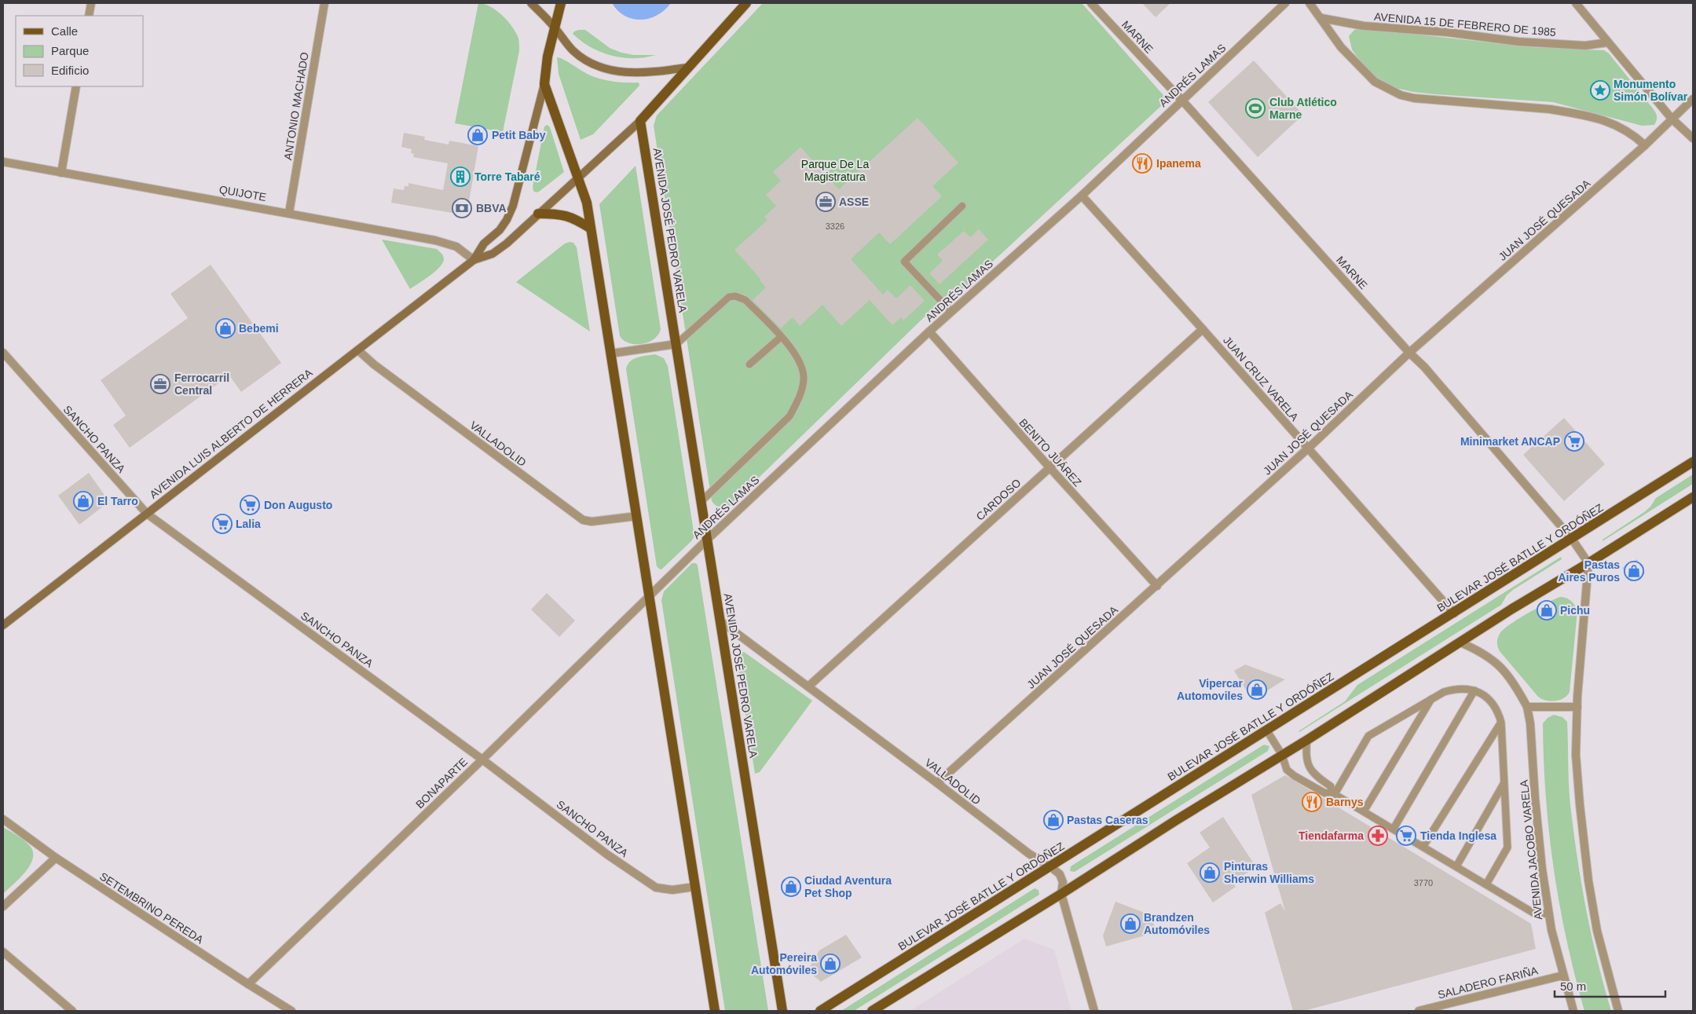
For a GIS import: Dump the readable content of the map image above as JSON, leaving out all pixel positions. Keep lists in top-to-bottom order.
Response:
{
  "streets": {
    "main road": ["AVENIDA JOSÉ PEDRO VARELA", "AVENIDA LUIS ALBERTO DE HERRERA", "BULEVAR JOSÉ BATLLE Y ORDÓÑEZ"],
    "street": [
      "AVENIDA 15 DE FEBRERO DE 1985",
      "MARNE",
      "ANDRÉS LAMAS",
      "ANTONIO MACHADO",
      "QUIJOTE",
      "JUAN JOSÉ QUESADA",
      "JUAN CRUZ VARELA",
      "SANCHO PANZA",
      "VALLADOLID",
      "BENITO JUÁREZ",
      "CARDOSO",
      "BONAPARTE",
      "AVENIDA JACOBO VARELA",
      "SETEMBRINO PEREDA",
      "SALADERO FARIÑA"
    ]
  },
  "crossings": [
    ["MARNE", "ANDRÉS LAMAS"],
    ["MARNE", "JUAN JOSÉ QUESADA"],
    ["MARNE", "BULEVAR JOSÉ BATLLE Y ORDÓÑEZ"],
    ["ANDRÉS LAMAS", "AVENIDA JOSÉ PEDRO VARELA"],
    ["ANDRÉS LAMAS", "JUAN CRUZ VARELA"],
    ["ANDRÉS LAMAS", "BENITO JUÁREZ"],
    ["ANDRÉS LAMAS", "BONAPARTE"],
    ["ANTONIO MACHADO", "QUIJOTE"],
    ["QUIJOTE", "AVENIDA LUIS ALBERTO DE HERRERA"],
    ["JUAN JOSÉ QUESADA", "JUAN CRUZ VARELA"],
    ["JUAN JOSÉ QUESADA", "VALLADOLID"],
    ["JUAN JOSÉ QUESADA", "BENITO JUÁREZ"],
    ["AVENIDA JOSÉ PEDRO VARELA", "AVENIDA LUIS ALBERTO DE HERRERA"],
    ["AVENIDA JOSÉ PEDRO VARELA", "VALLADOLID"],
    ["JUAN CRUZ VARELA", "CARDOSO"],
    ["JUAN CRUZ VARELA", "BULEVAR JOSÉ BATLLE Y ORDÓÑEZ"],
    ["AVENIDA LUIS ALBERTO DE HERRERA", "SANCHO PANZA"],
    ["AVENIDA LUIS ALBERTO DE HERRERA", "VALLADOLID"],
    ["SANCHO PANZA", "BONAPARTE"],
    ["VALLADOLID", "CARDOSO"],
    ["VALLADOLID", "BULEVAR JOSÉ BATLLE Y ORDÓÑEZ"],
    ["BENITO JUÁREZ", "CARDOSO"],
    ["BONAPARTE", "SETEMBRINO PEREDA"],
    ["AVENIDA JACOBO VARELA", "SALADERO FARIÑA"]
  ],
  "parks": ["Parque De La Magistratura"],
  "places": {
    "place": ["Monumento Simón Bolívar"],
    "sports": ["Club Atlético Marne"],
    "shop": [
      "Petit Baby",
      "Bebemi",
      "El Tarro",
      "Pastas Aires Puros",
      "Pichu",
      "Vipercar Automoviles",
      "Pastas Caseras",
      "Pinturas Sherwin Williams",
      "Ciudad Aventura Pet Shop",
      "Brandzen Automóviles",
      "Pereira Automóviles"
    ],
    "restaurant": ["Ipanema", "Barnys"],
    "building": ["Torre Tabaré"],
    "office": ["ASSE", "Ferrocarril Central"],
    "bank": ["BBVA"],
    "supermarket": [
      "Minimarket ANCAP",
      "Don Augusto",
      "Lalia",
      "Tienda Inglesa"
    ],
    "pharmacy": ["Tiendafarma"]
  },
  "house_numbers": ["3326", "3770"],
  "legend": ["Calle", "Parque", "Edificio"],
  "scale_bar": "50 m"
}
